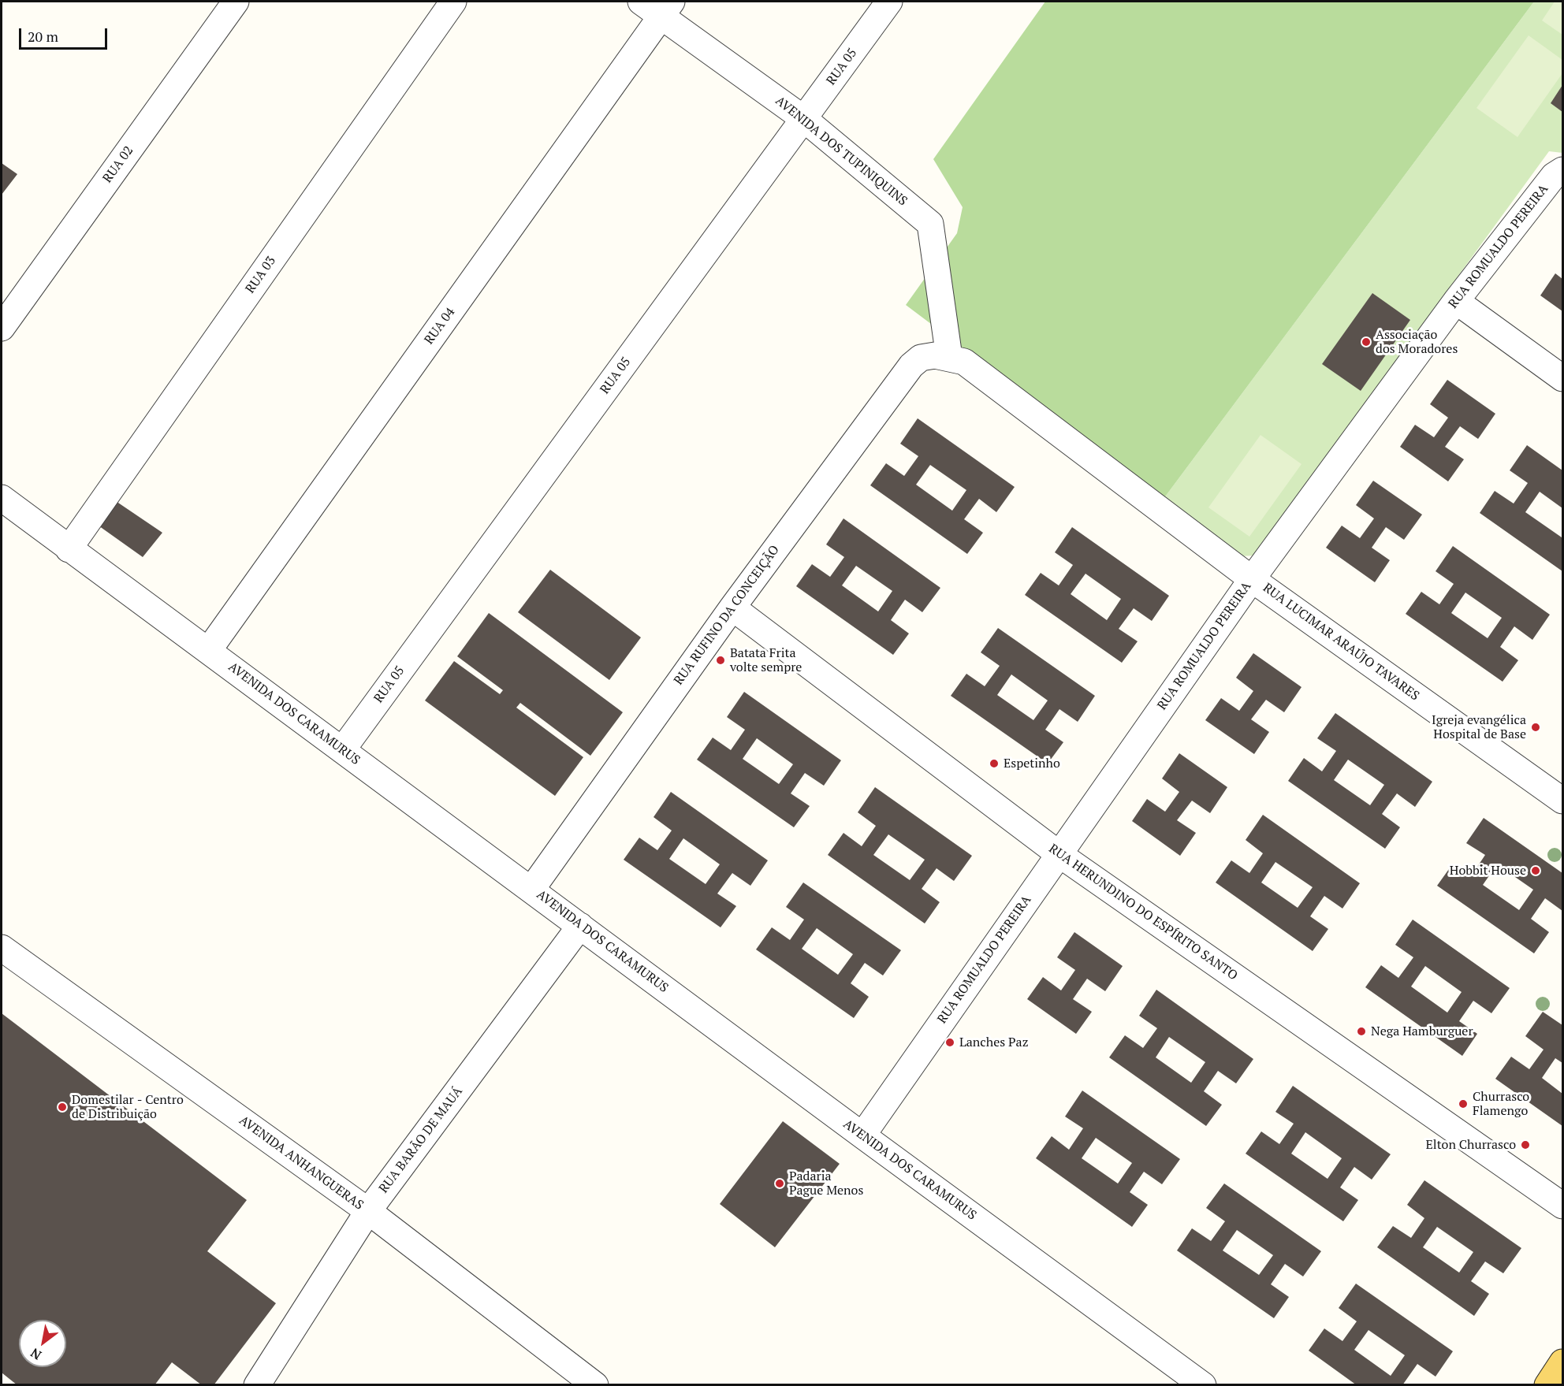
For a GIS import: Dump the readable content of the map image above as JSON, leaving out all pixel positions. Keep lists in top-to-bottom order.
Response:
{
  "streets": {
    "street": [
      "RUA 05",
      "AVENIDA DOS TUPINIQUINS",
      "RUA 02",
      "RUA ROMUALDO PEREIRA",
      "RUA 03",
      "RUA 04",
      "RUA RUFINO DA CONCEIÇÃO",
      "RUA LUCIMAR ARAÚJO TAVARES",
      "AVENIDA DOS CARAMURUS",
      "RUA HERUNDINO DO ESPÍRITO SANTO",
      "RUA BARÃO DE MAUÁ",
      "AVENIDA ANHANGUERAS"
    ]
  },
  "crossings": [
    ["RUA 05", "AVENIDA DOS TUPINIQUINS"],
    ["RUA 05", "AVENIDA DOS CARAMURUS"],
    ["AVENIDA DOS TUPINIQUINS", "RUA 04"],
    ["AVENIDA DOS TUPINIQUINS", "RUA RUFINO DA CONCEIÇÃO"],
    ["AVENIDA DOS TUPINIQUINS", "RUA LUCIMAR ARAÚJO TAVARES"],
    ["RUA ROMUALDO PEREIRA", "RUA LUCIMAR ARAÚJO TAVARES"],
    ["RUA ROMUALDO PEREIRA", "AVENIDA DOS CARAMURUS"],
    ["RUA ROMUALDO PEREIRA", "RUA HERUNDINO DO ESPÍRITO SANTO"],
    ["RUA 03", "AVENIDA DOS CARAMURUS"],
    ["RUA 04", "AVENIDA DOS CARAMURUS"],
    ["RUA RUFINO DA CONCEIÇÃO", "RUA LUCIMAR ARAÚJO TAVARES"],
    ["RUA RUFINO DA CONCEIÇÃO", "AVENIDA DOS CARAMURUS"],
    ["RUA RUFINO DA CONCEIÇÃO", "RUA HERUNDINO DO ESPÍRITO SANTO"],
    ["AVENIDA DOS CARAMURUS", "RUA BARÃO DE MAUÁ"],
    ["RUA BARÃO DE MAUÁ", "AVENIDA ANHANGUERAS"]
  ],
  "places": [
    "Associação dos Moradores",
    "Batata Frita volte sempre",
    "Igreja evangélica Hospital de Base",
    "Espetinho",
    "Hobbit House",
    "Nega Hamburguer",
    "Lanches Paz",
    "Churrasco Flamengo",
    "Domestilar - Centro de Distribuição",
    "Elton Churrasco",
    "Padaria Pague Menos"
  ],
  "scale_bar": "20 m",
  "north": "bottom left"
}
